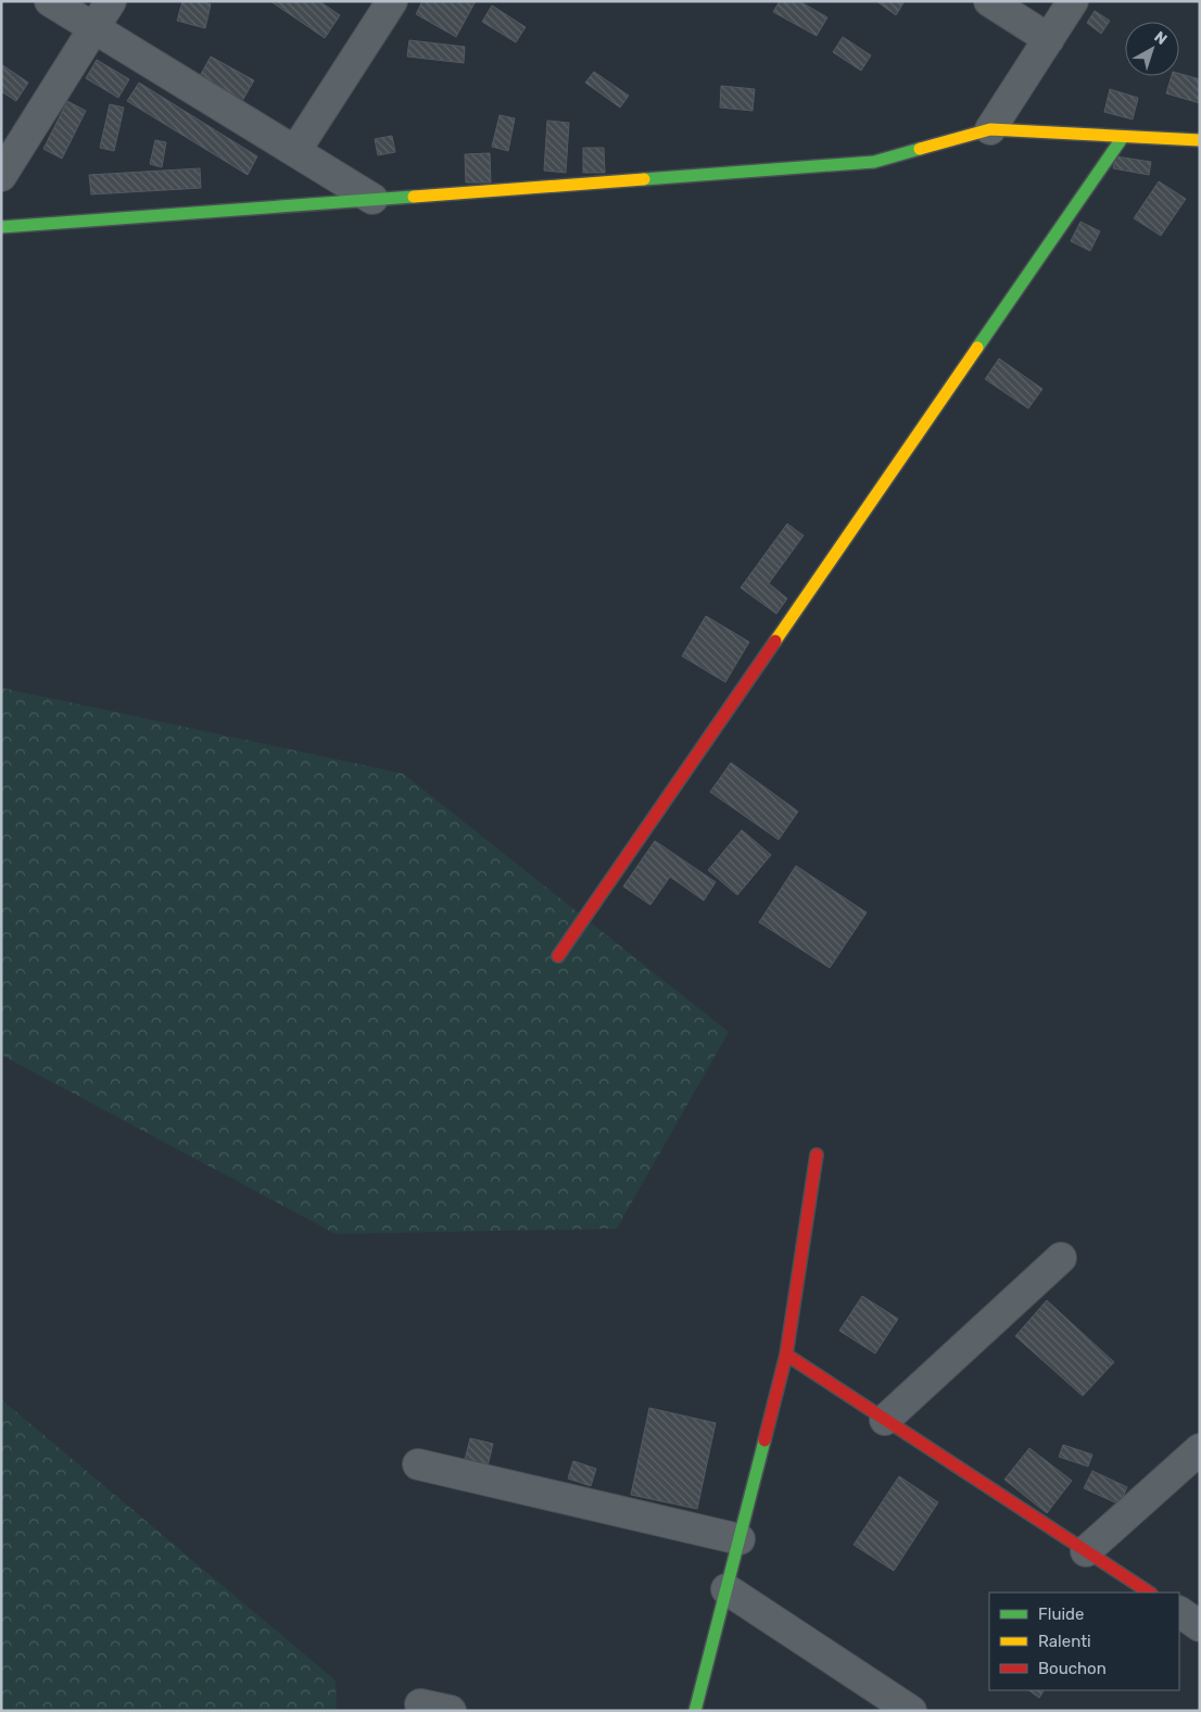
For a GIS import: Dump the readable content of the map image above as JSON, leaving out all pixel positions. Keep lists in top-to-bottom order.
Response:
{
  "legend": ["Fluide", "Ralenti", "Bouchon"],
  "north": "top right"
}
